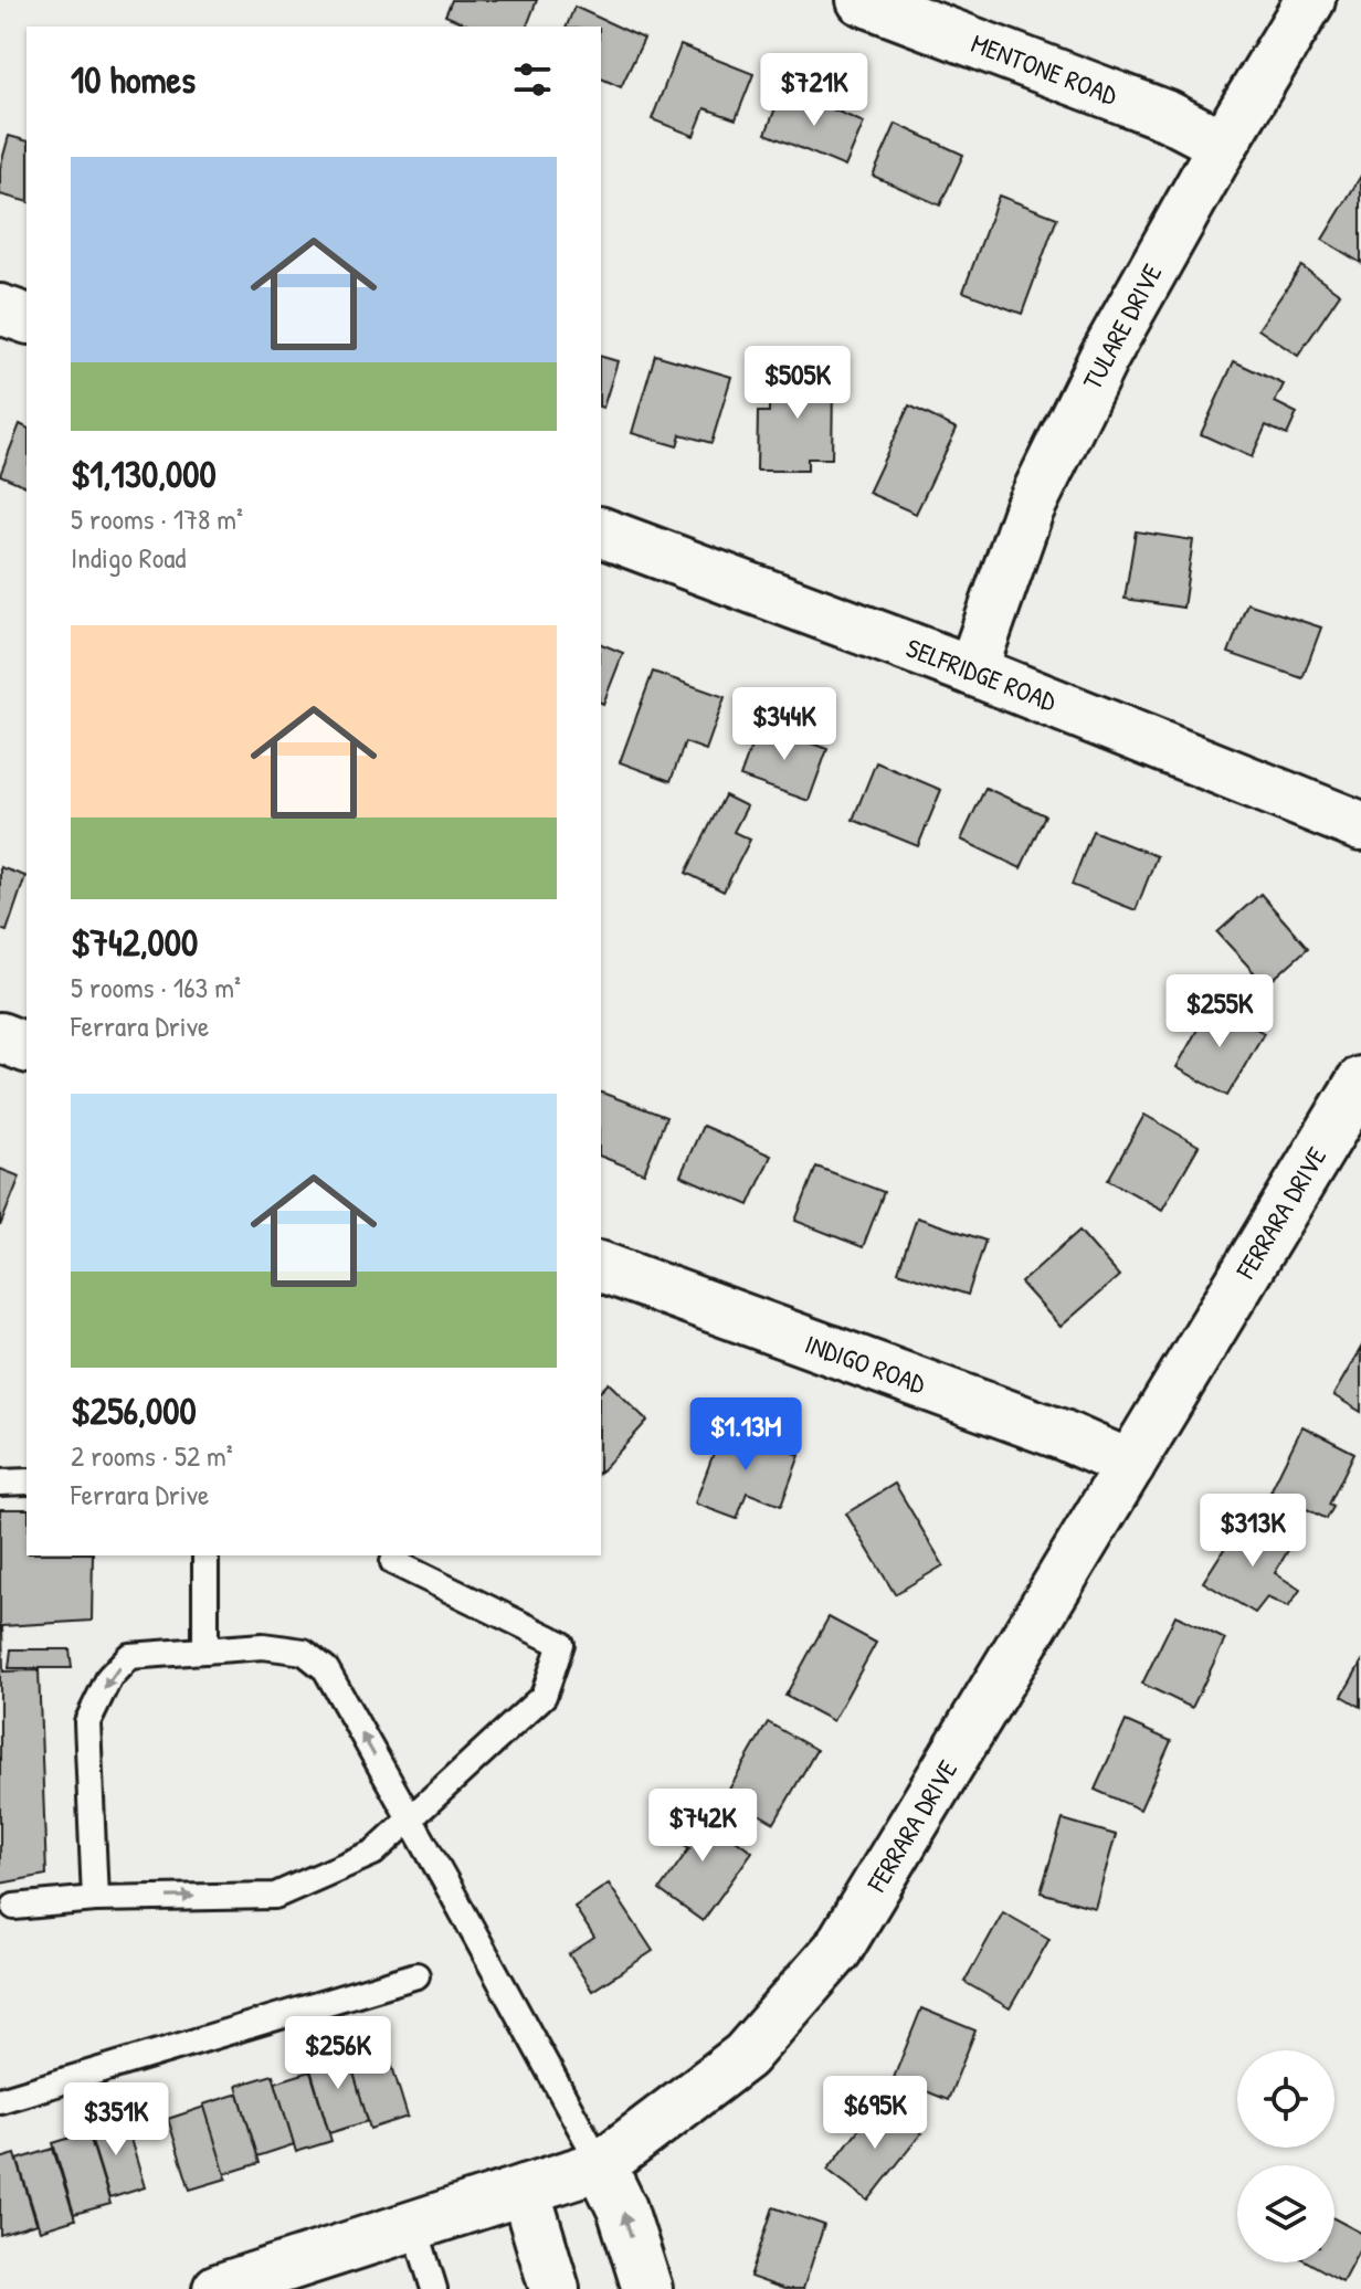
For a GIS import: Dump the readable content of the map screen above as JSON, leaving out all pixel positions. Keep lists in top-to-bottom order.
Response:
{
  "streets": {
    "street": [
      "MENTONE ROAD",
      "TULARE DRIVE",
      "SELFRIDGE ROAD",
      "FERRARA DRIVE",
      "INDIGO ROAD"
    ]
  },
  "crossings": [
    ["MENTONE ROAD", "TULARE DRIVE"],
    ["TULARE DRIVE", "SELFRIDGE ROAD"],
    ["FERRARA DRIVE", "INDIGO ROAD"]
  ],
  "page": {
    "heading": "10 homes",
    "price": [
      "$721K",
      "$505K",
      "$344K",
      "$255K",
      "$1.13M",
      "$313K",
      "$742K",
      "$256K",
      "$695K",
      "$351K"
    ],
    "list": [
      {
        "name": "$1,130,000",
        "note": "5 rooms · 178 m² · Indigo Road"
      },
      {
        "name": "$742,000",
        "note": "5 rooms · 163 m² · Ferrara Drive"
      },
      {
        "name": "$256,000",
        "note": "2 rooms · 52 m² · Ferrara Drive"
      }
    ]
  }
}
